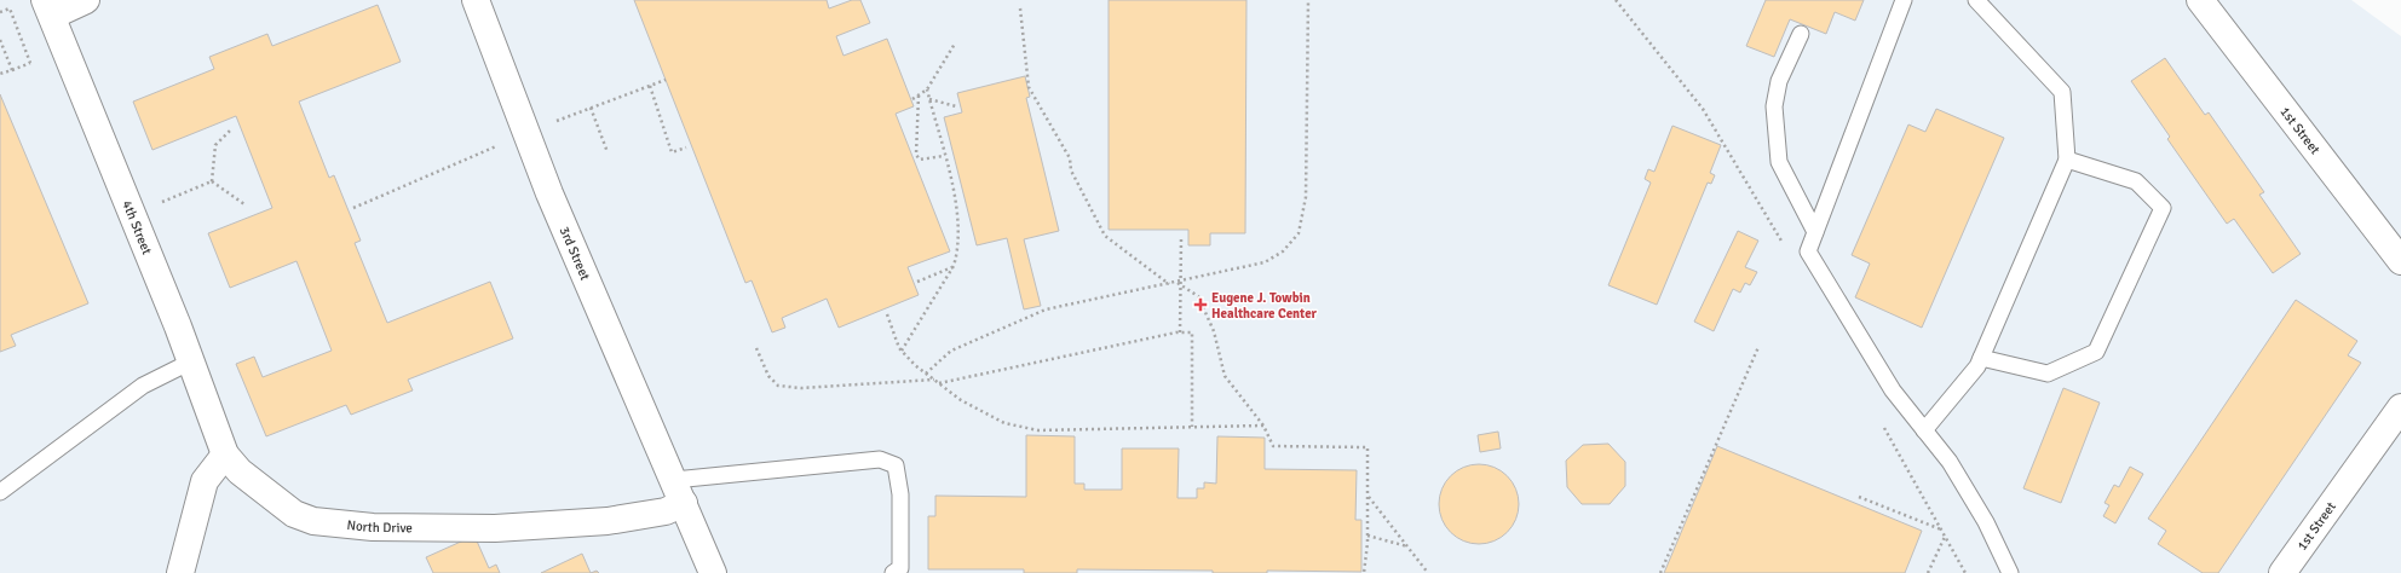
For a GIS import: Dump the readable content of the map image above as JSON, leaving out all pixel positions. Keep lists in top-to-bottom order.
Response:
{
  "streets": {
    "street": [
      "1st Street",
      "4th Street",
      "3rd Street",
      "North Drive"
    ]
  },
  "crossings": [
    ["4th Street", "North Drive"],
    ["3rd Street", "North Drive"]
  ],
  "places": {
    "health": ["Eugene J. Towbin Healthcare Center"]
  }
}
